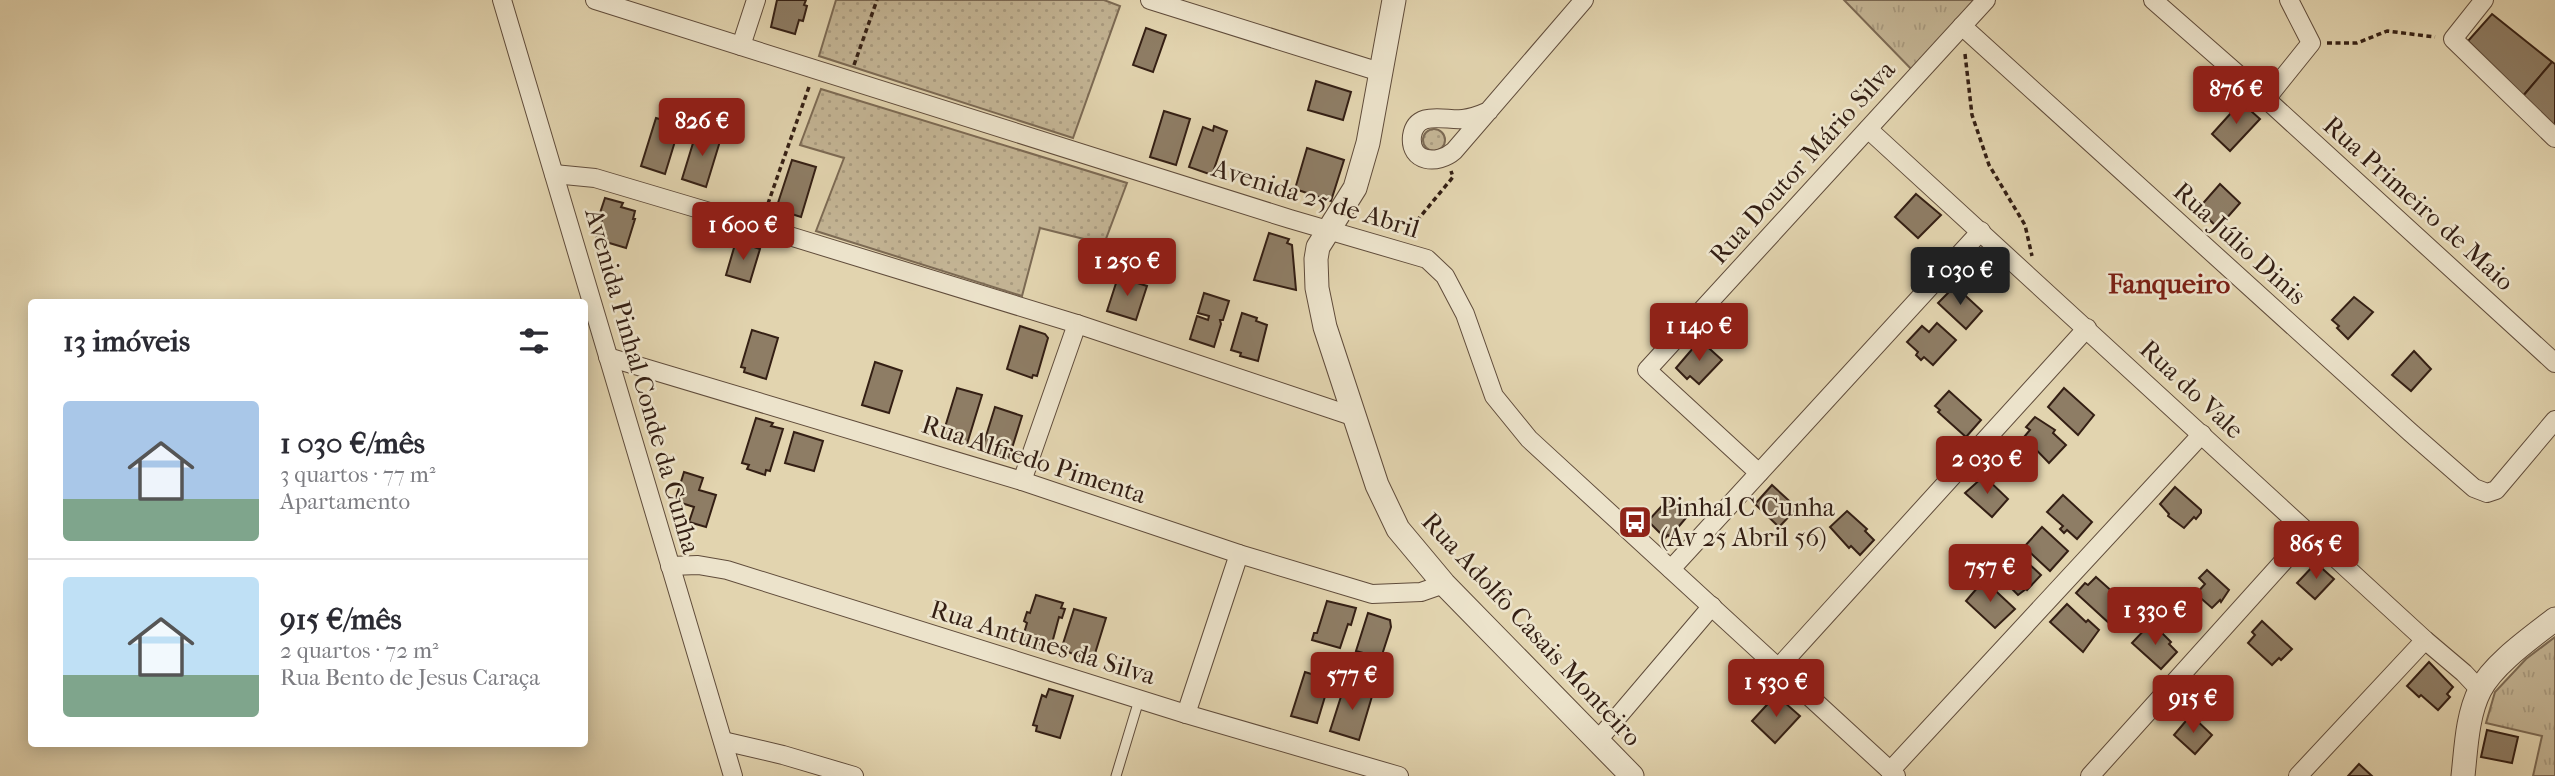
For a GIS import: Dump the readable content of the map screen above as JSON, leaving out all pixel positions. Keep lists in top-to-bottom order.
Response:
{
  "streets": {
    "street": [
      "Rua Doutor Mário Silva",
      "Avenida 25 de Abril",
      "Rua Primeiro de Maio",
      "Rua Júlio Dinis",
      "Avenida Pinhal Conde da Cunha",
      "Rua do Vale",
      "Rua Alfredo Pimenta",
      "Rua Adolfo Casais Monteiro",
      "Rua Antunes da Silva"
    ]
  },
  "crossings": [
    ["Rua Doutor Mário Silva", "Rua Júlio Dinis"],
    ["Rua Doutor Mário Silva", "Rua do Vale"],
    ["Avenida 25 de Abril", "Rua Adolfo Casais Monteiro"],
    ["Avenida Pinhal Conde da Cunha", "Rua Alfredo Pimenta"],
    ["Avenida Pinhal Conde da Cunha", "Rua Antunes da Silva"],
    ["Rua Alfredo Pimenta", "Rua Adolfo Casais Monteiro"]
  ],
  "districts": ["Fanqueiro"],
  "places": {
    "bus stop": ["Pinhal C Cunha (Av 25 Abril 56)"]
  },
  "page": {
    "price": [
      "876 €",
      "826 €",
      "1 600 €",
      "1 250 €",
      "1 030 €",
      "1 140 €",
      "2 030 €",
      "865 €",
      "757 €",
      "1 330 €",
      "577 €",
      "1 530 €",
      "915 €"
    ],
    "heading": "13 imóveis",
    "list": [
      {
        "name": "1 030 €/mês",
        "note": "3 quartos · 77 m² · Apartamento"
      },
      {
        "name": "915 €/mês",
        "note": "2 quartos · 72 m² · Rua Bento de Jesus Caraça"
      }
    ]
  }
}
